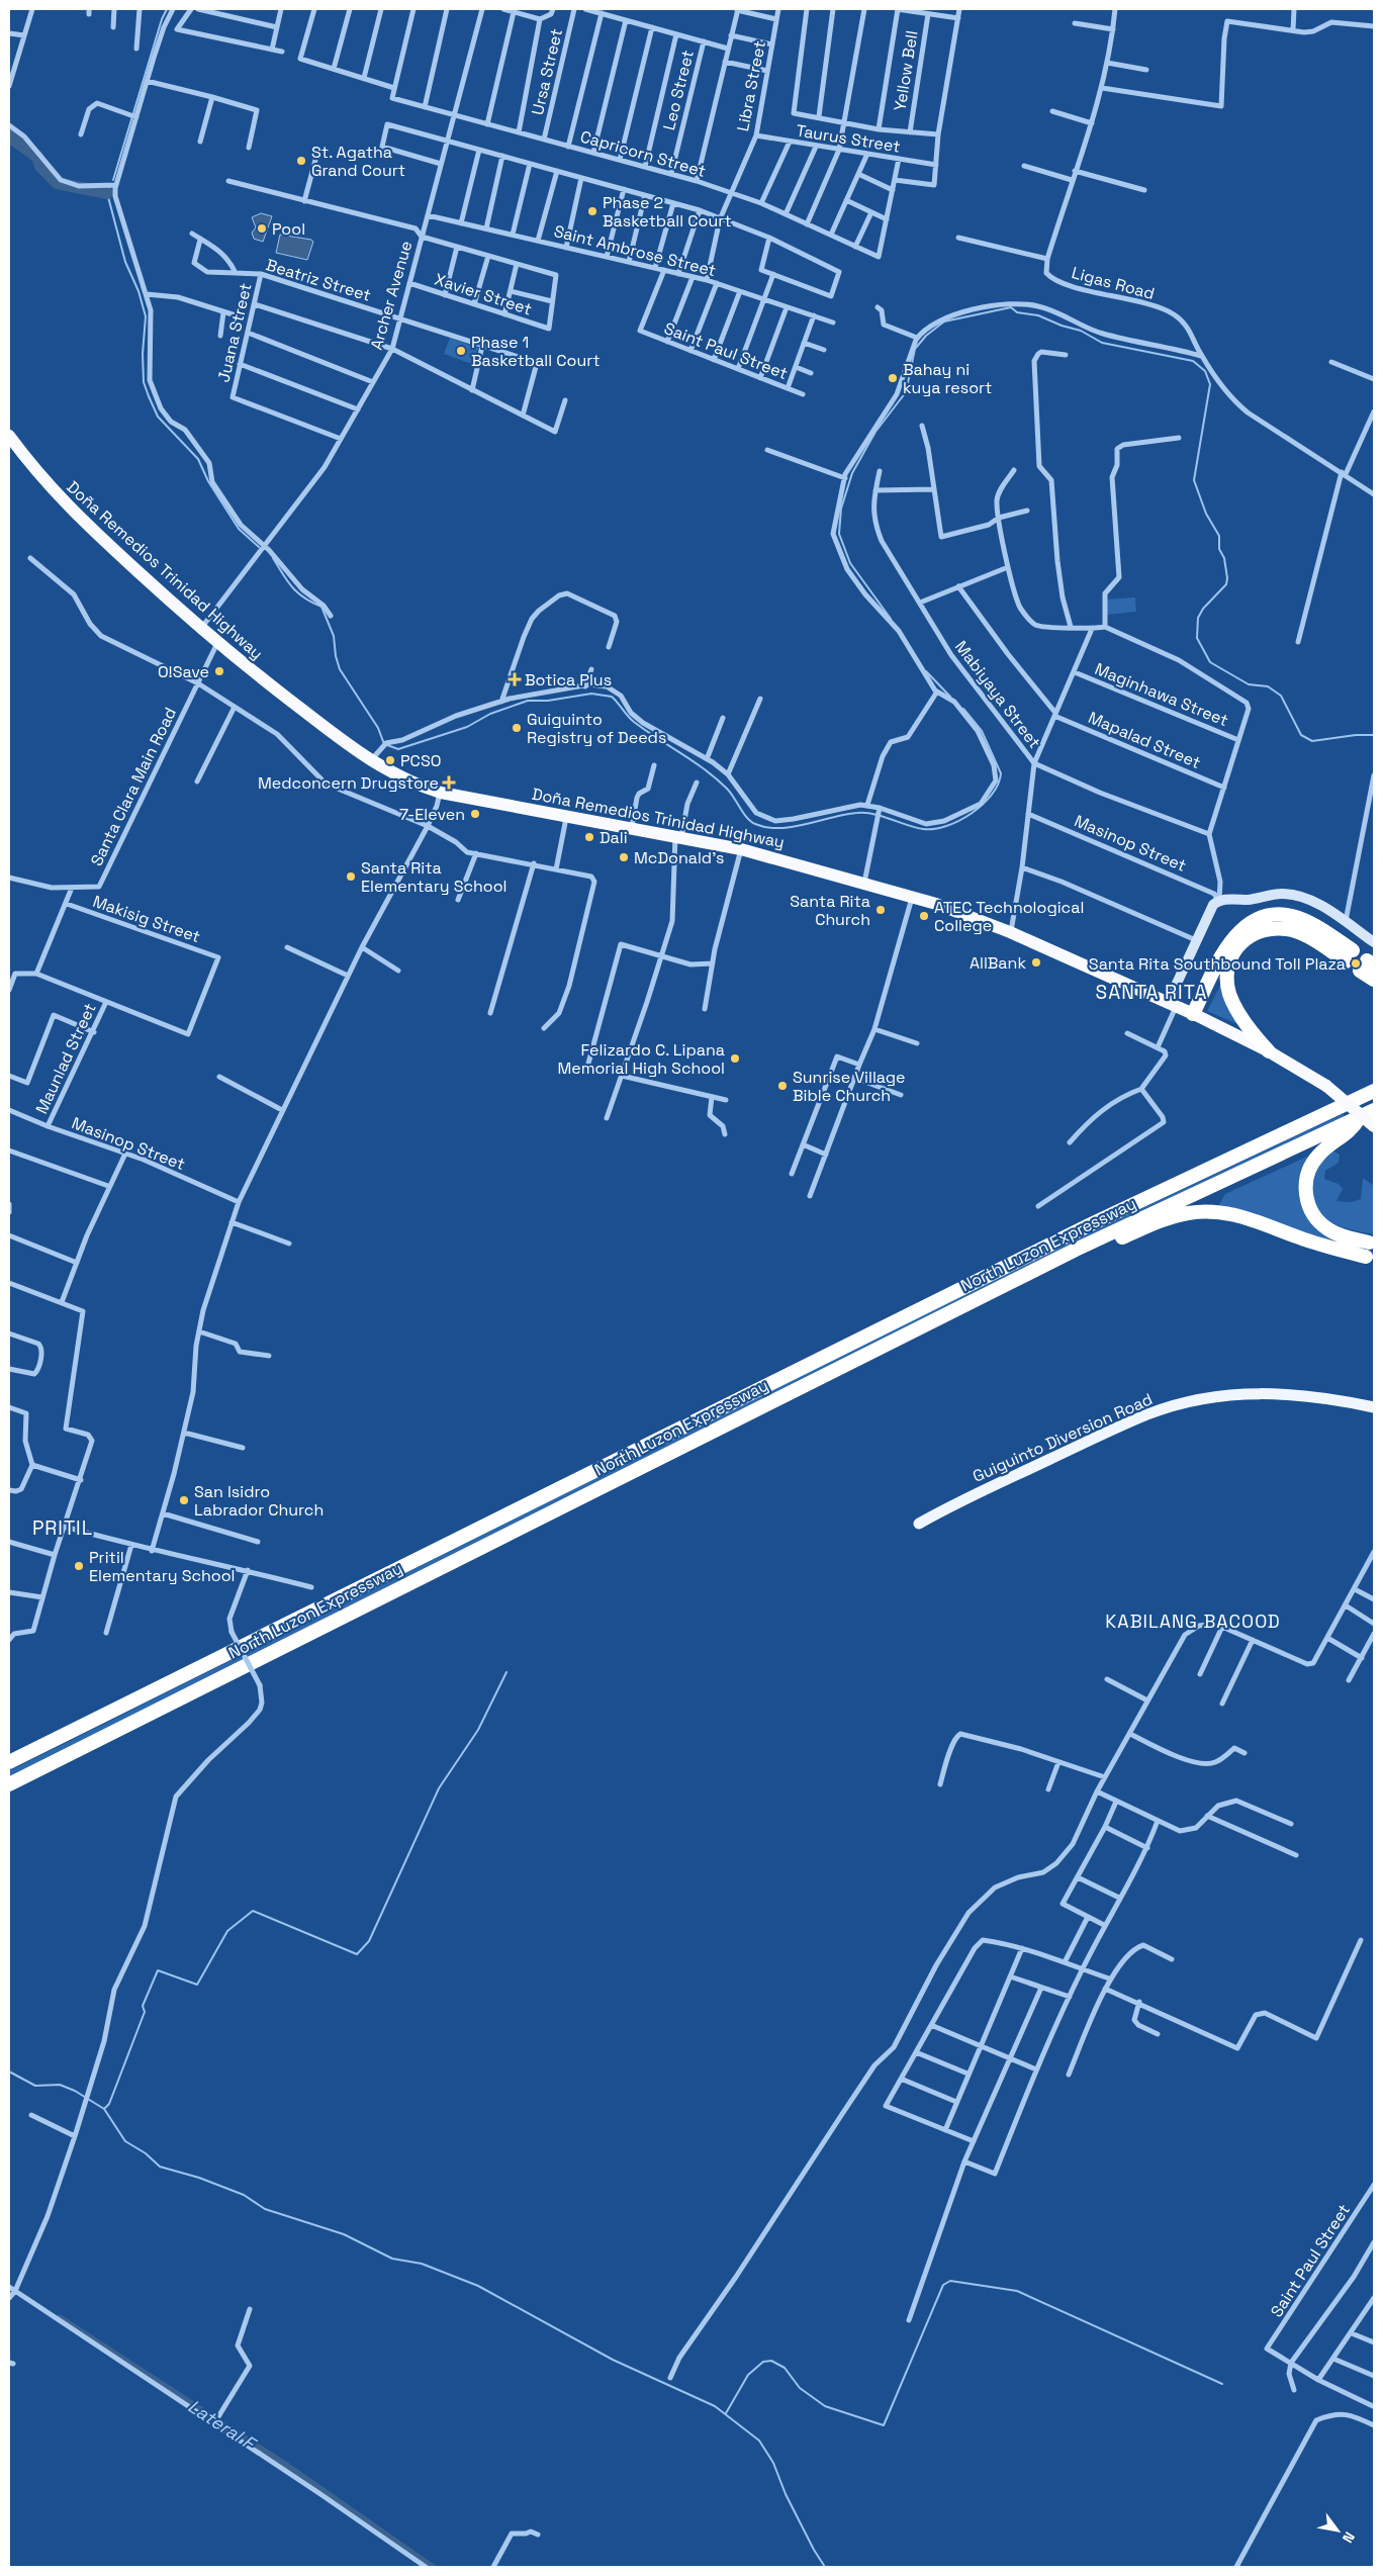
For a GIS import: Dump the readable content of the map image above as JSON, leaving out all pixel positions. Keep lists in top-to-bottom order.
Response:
{
  "streets": {
    "highway": ["Doña Remedios Trinidad Highway", "North Luzon Expressway"],
    "main road": ["Guiguinto Diversion Road"],
    "street": [
      "Yellow Bell",
      "Ursa Street",
      "Libra Street",
      "Leo Street",
      "Taurus Street",
      "Capricorn Street",
      "Saint Ambrose Street",
      "Beatriz Street",
      "Ligas Road",
      "Xavier Street",
      "Archer Avenue",
      "Juana Street",
      "Saint Paul Street",
      "Mabiyaya Street",
      "Maginhawa Street",
      "Mapalad Street",
      "Santa Clara Main Road",
      "Masinop Street",
      "Makisig Street",
      "Maunlad Street"
    ]
  },
  "crossings": [
    ["Ursa Street", "Capricorn Street"],
    ["Libra Street", "Taurus Street"],
    ["Libra Street", "Capricorn Street"],
    ["Libra Street", "Saint Ambrose Street"],
    ["Leo Street", "Capricorn Street"],
    ["Capricorn Street", "Archer Avenue"],
    ["Saint Ambrose Street", "Archer Avenue"],
    ["Saint Ambrose Street", "Saint Paul Street"],
    ["Beatriz Street", "Archer Avenue"],
    ["Beatriz Street", "Juana Street"],
    ["Xavier Street", "Archer Avenue"],
    ["Archer Avenue", "Juana Street"],
    ["Archer Avenue", "Doña Remedios Trinidad Highway"],
    ["Doña Remedios Trinidad Highway", "Santa Clara Main Road"],
    ["Masinop Street", "Maunlad Street"],
    ["Makisig Street", "Maunlad Street"]
  ],
  "districts": ["SANTA RITA", "PRITIL", "KABILANG BACOOD"],
  "water": ["Lateral F"],
  "places": {
    "other": [
      "St. Agatha Grand Court",
      "Phase 2 Basketball Court",
      "Pool",
      "Phase 1 Basketball Court",
      "Bahay ni kuya resort",
      "O!Save",
      "Guiguinto Registry of Deeds",
      "PCSO",
      "7-Eleven",
      "Dali",
      "McDonald's",
      "Santa Rita Elementary School",
      "Santa Rita Church",
      "ATEC Technological College",
      "AllBank",
      "Santa Rita Southbound Toll Plaza",
      "Felizardo C. Lipana Memorial High School",
      "Sunrise Village Bible Church",
      "San Isidro Labrador Church",
      "Pritil Elementary School"
    ],
    "health": ["Botica Plus", "Medconcern Drugstore"]
  },
  "north": "bottom right"
}
